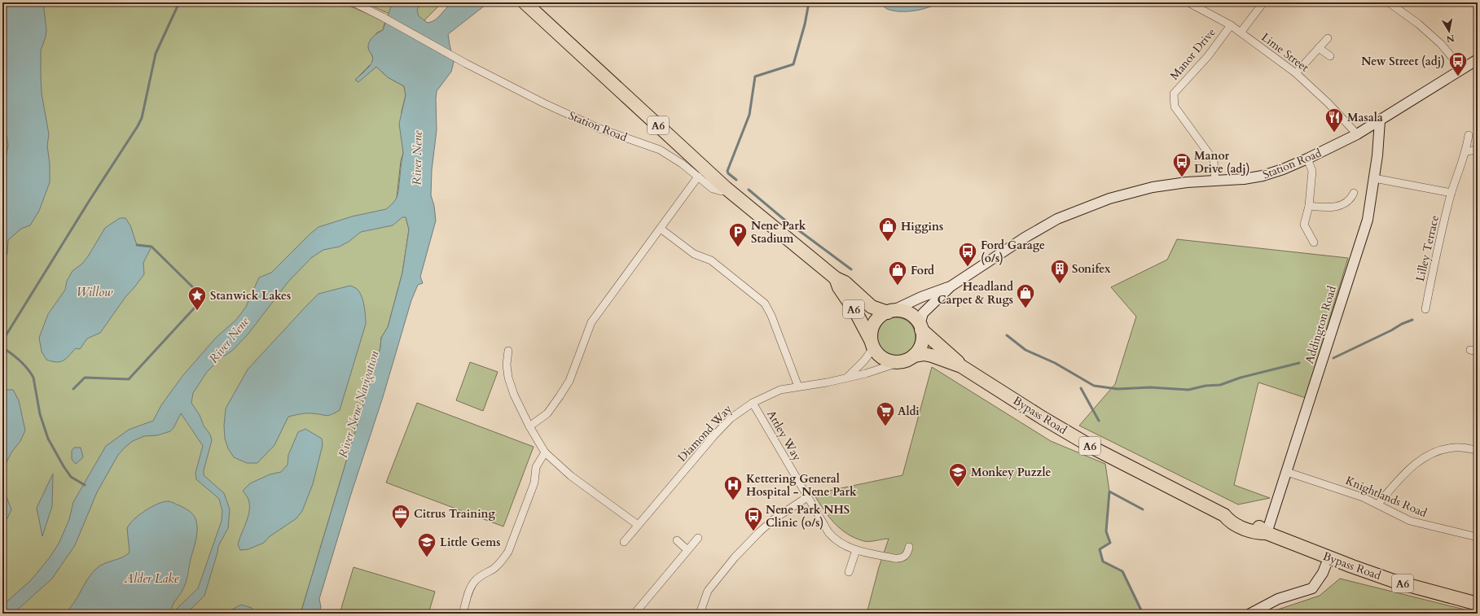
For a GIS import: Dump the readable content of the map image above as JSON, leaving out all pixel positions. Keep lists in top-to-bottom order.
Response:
{
  "streets": {
    "highway": ["A6", "Bypass Road"],
    "main road": ["Station Road", "Addington Road"],
    "street": [
      "Lime Street",
      "Manor Drive",
      "Lilley Terrace",
      "Diamond Way",
      "Attley Way",
      "Knightlands Road"
    ]
  },
  "crossings": [
    ["Lime Street", "Manor Drive"],
    ["Lime Street", "Station Road"],
    ["Manor Drive", "Station Road"],
    ["A6", "Station Road"],
    ["A6", "Bypass Road"],
    ["A6", "Diamond Way"],
    ["Station Road", "Addington Road"],
    ["Station Road", "Bypass Road"],
    ["Station Road", "Diamond Way"],
    ["Addington Road", "Bypass Road"],
    ["Addington Road", "Knightlands Road"],
    ["Bypass Road", "Diamond Way"],
    ["Diamond Way", "Attley Way"]
  ],
  "water": [
    "River Nene",
    "Willow",
    "River Nene Navigation",
    "Alder Lake"
  ],
  "places": {
    "bus stop": [
      "New Street (adj)",
      "Manor Drive (adj)",
      "Ford Garage (o/s)",
      "Nene Park NHS Clinic (o/s)"
    ],
    "restaurant": ["Masala"],
    "shop": ["Higgins", "Ford", "Headland Carpet & Rugs"],
    "parking": ["Nene Park Stadium"],
    "building": ["Sonifex"],
    "place": ["Stanwick Lakes"],
    "supermarket": ["Aldi"],
    "school or university": ["Monkey Puzzle", "Little Gems"],
    "hospital": ["Kettering General Hospital - Nene Park"],
    "office": ["Citrus Training"]
  },
  "north": "bottom"
}
